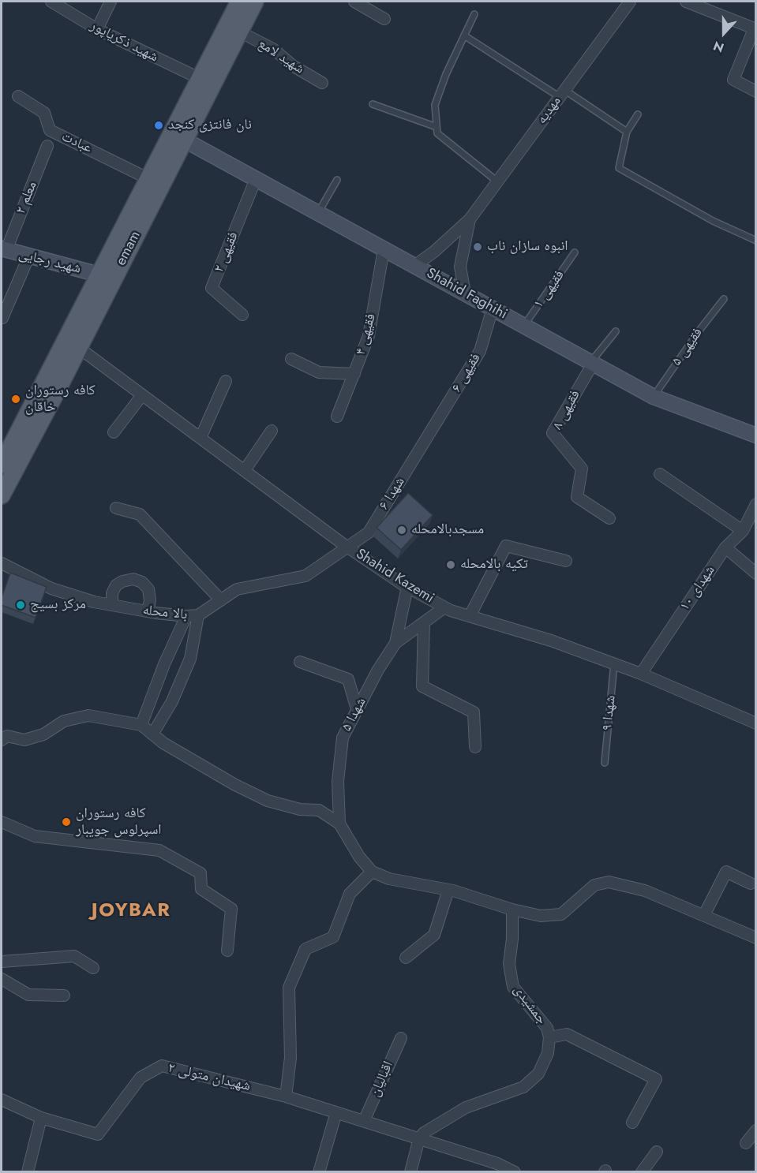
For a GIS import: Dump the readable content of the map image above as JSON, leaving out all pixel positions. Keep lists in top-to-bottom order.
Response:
{
  "streets": {
    "main road": ["emam", "شهید رجایی", "Shahid Faghihi"],
    "street": [
      "شهید ذکریاپور",
      "شهید لامع",
      "مهدیه",
      "عبادت",
      "معلم ۲",
      "فقیهی ۲",
      "فقیهی ۴",
      "فقیهی ۶",
      "فقیهی ۸",
      "شهدا ۶",
      "Shahid Kazemi",
      "شهدای ۱۰",
      "بالا محله",
      "شهدا ۵",
      "جمشیدی",
      "شهیدان متولی ۲",
      "اقبالیان"
    ],
    "lane": ["فقیهی ۱", "فقیهی ۵", "شهدا ۹"]
  },
  "crossings": [
    ["شهید ذکریاپور", "emam"],
    ["شهید لامع", "emam"],
    ["عبادت", "emam"],
    ["معلم ۲", "شهید رجایی"],
    ["emam", "شهید رجایی"],
    ["emam", "Shahid Faghihi"],
    ["emam", "Shahid Kazemi"],
    ["فقیهی ۲", "Shahid Faghihi"],
    ["فقیهی ۱", "Shahid Faghihi"],
    ["Shahid Faghihi", "فقیهی ۴"],
    ["Shahid Faghihi", "فقیهی ۵"],
    ["Shahid Faghihi", "فقیهی ۶"],
    ["Shahid Faghihi", "فقیهی ۸"],
    ["فقیهی ۶", "شهدا ۶"],
    ["شهدا ۶", "Shahid Kazemi"],
    ["شهدا ۶", "بالا محله"],
    ["Shahid Kazemi", "شهدای ۱۰"],
    ["Shahid Kazemi", "بالا محله"],
    ["Shahid Kazemi", "شهدا ۹"],
    ["Shahid Kazemi", "شهدا ۵"],
    ["جمشیدی", "شهیدان متولی ۲"],
    ["شهیدان متولی ۲", "اقبالیان"]
  ],
  "districts": ["JOYBAR"],
  "places": [
    "نان فانتزی کنجد",
    "انبوه سازان ناب",
    "کافه رستوران خاقان",
    "مسجدبالامحله",
    "تکیه بالامحله",
    "مرکز بسیج",
    "کافه رستوران اسپرلوس جویبار"
  ],
  "north": "bottom"
}
